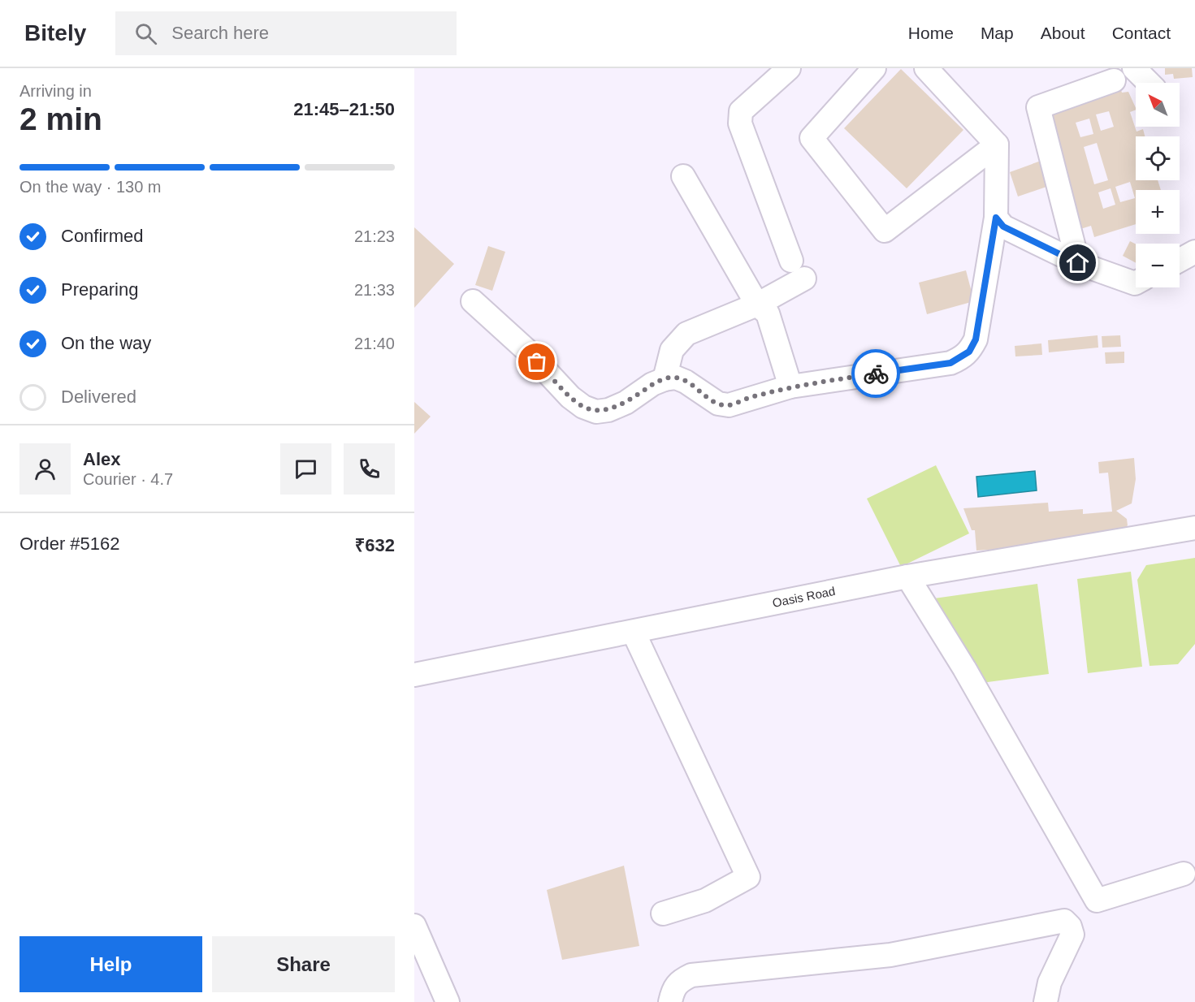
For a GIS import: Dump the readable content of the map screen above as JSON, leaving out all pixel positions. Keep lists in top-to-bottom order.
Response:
{
  "streets": {
    "street": ["Oasis Road"]
  },
  "north": "top left",
  "page": {
    "header": "Bitely",
    "search": "Search here",
    "nav": [
      "Home",
      "Map",
      "About",
      "Contact"
    ],
    "heading": ["2 min", "Arriving in", "21:45–21:50"],
    "panel": [
      "Alex",
      "Courier · 4.7",
      "Order #5162",
      "₹632"
    ],
    "map_buttons": ["+", "−"],
    "bar": "On the way · 130 m",
    "list": [
      ["Confirmed", "21:23"],
      ["Preparing", "21:33"],
      ["On the way", "21:40"],
      "Delivered"
    ],
    "buttons": ["Help", "Share"]
  }
}
